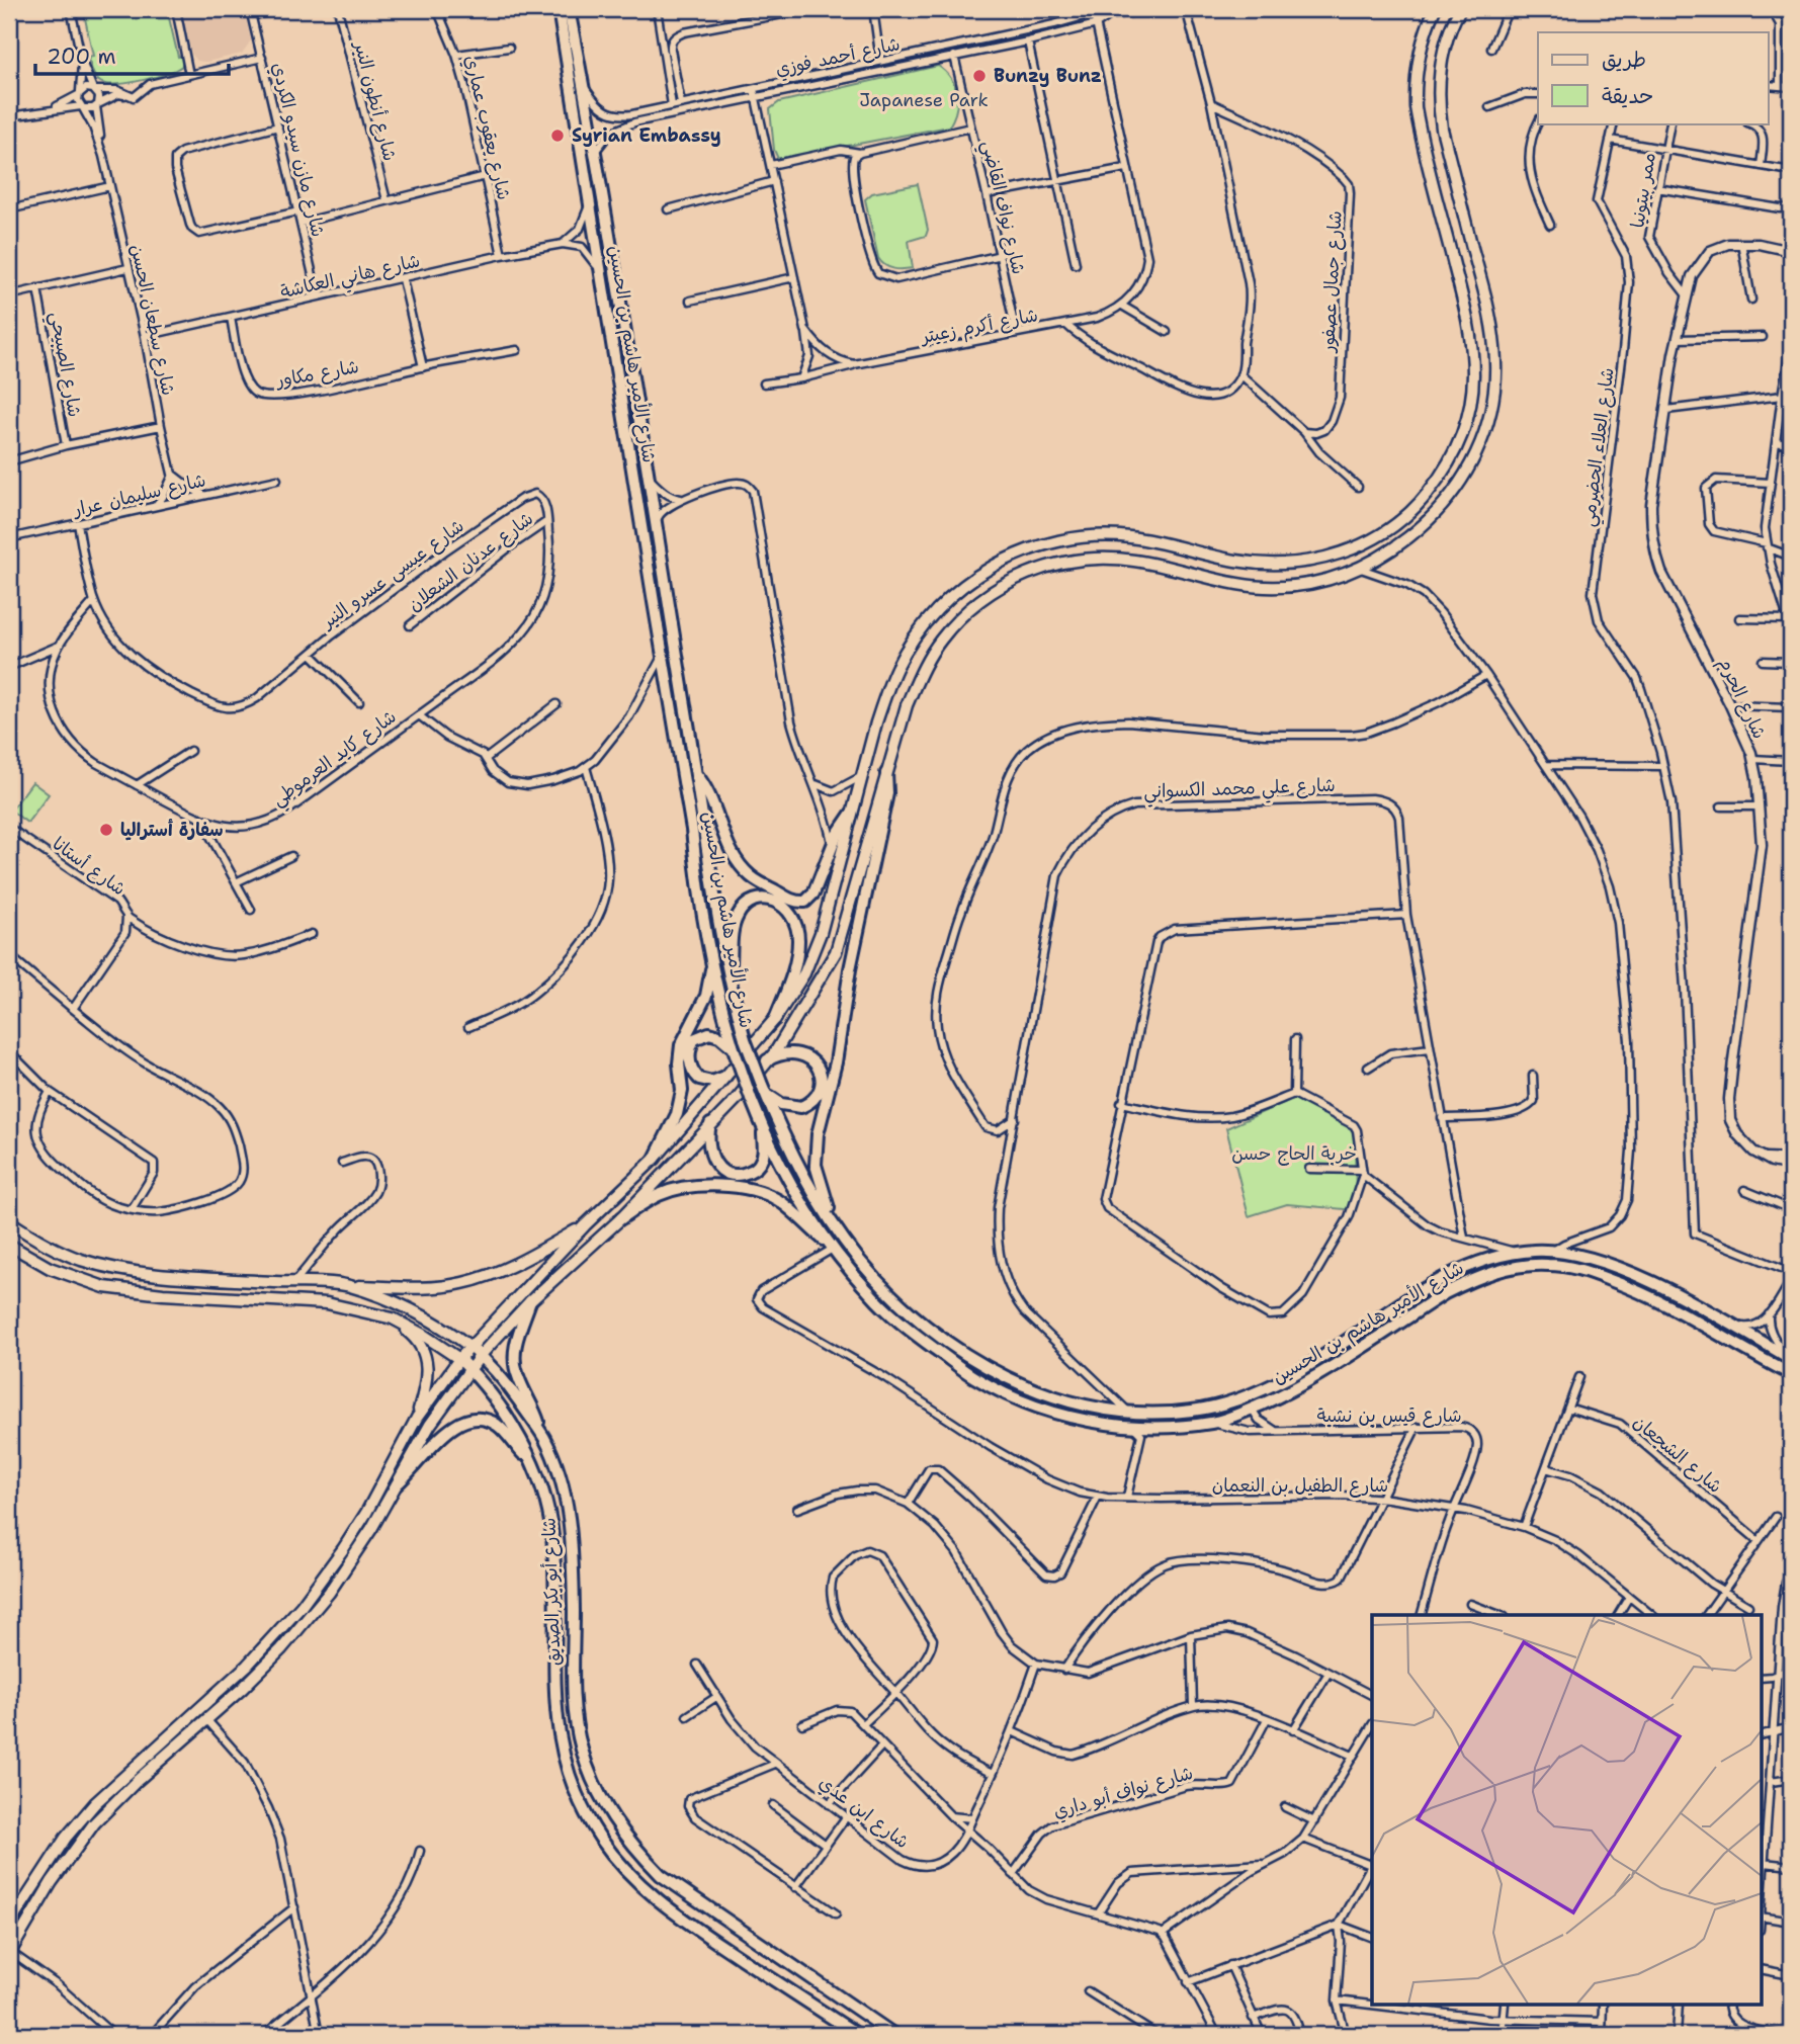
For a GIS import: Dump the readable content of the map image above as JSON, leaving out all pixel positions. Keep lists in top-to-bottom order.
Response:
{
  "streets": {
    "highway": ["شارع الأمير هاشم بن الحسين", "شارع أبو بكر الصديق"],
    "street": [
      "شارع أحمد فوزي",
      "شارع أنطون النبر",
      "شارع يعقوب عماري",
      "شارع مازن سيدو الكردي",
      "ممر بيتونيا",
      "شارع نواف القاضي",
      "شارع هاني العكاشة",
      "شارع جمال عصفور",
      "شارع سطعان الحسن",
      "شارع أكرم زعيتر",
      "شارع الصبيحي",
      "شارع مكاور",
      "شارع العلاء الحضرمي",
      "شارع سليمان عرار",
      "شارع عدنان الشعلان",
      "شارع عيسى عسرو النبر",
      "شارع الحرم",
      "شارع كايد العرموطي",
      "شارع علي محمد الكسواني",
      "شارع أستانا",
      "شارع قيس بن نشبة",
      "شارع الشجعان",
      "شارع الطفيل بن النعمان",
      "شارع نواف أبو داري",
      "شارع ابن عدي"
    ]
  },
  "crossings": [
    ["شارع أحمد فوزي", "شارع نواف القاضي"],
    ["شارع أحمد فوزي", "شارع الأمير هاشم بن الحسين"],
    ["شارع يعقوب عماري", "شارع هاني العكاشة"],
    ["شارع مازن سيدو الكردي", "شارع هاني العكاشة"],
    ["ممر بيتونيا", "شارع الحرم"],
    ["شارع نواف القاضي", "شارع أكرم زعيتر"],
    ["شارع هاني العكاشة", "شارع سطعان الحسن"],
    ["شارع هاني العكاشة", "شارع مكاور"],
    ["شارع سطعان الحسن", "شارع سليمان عرار"],
    ["شارع الأمير هاشم بن الحسين", "شارع علي محمد الكسواني"],
    ["شارع الأمير هاشم بن الحسين", "شارع قيس بن نشبة"],
    ["شارع الأمير هاشم بن الحسين", "شارع الطفيل بن النعمان"],
    ["شارع عدنان الشعلان", "شارع عيسى عسرو النبر"],
    ["شارع عدنان الشعلان", "شارع كايد العرموطي"],
    ["شارع عيسى عسرو النبر", "شارع كايد العرموطي"],
    ["شارع قيس بن نشبة", "شارع الطفيل بن النعمان"]
  ],
  "parks": ["Japanese Park", "خربة الحاج حسن"],
  "places": ["Bunzy Bunz", "Syrian Embassy", "سفارة أستراليا"],
  "legend": ["طريق", "حديقة"],
  "scale_bar": "200 m"
}
